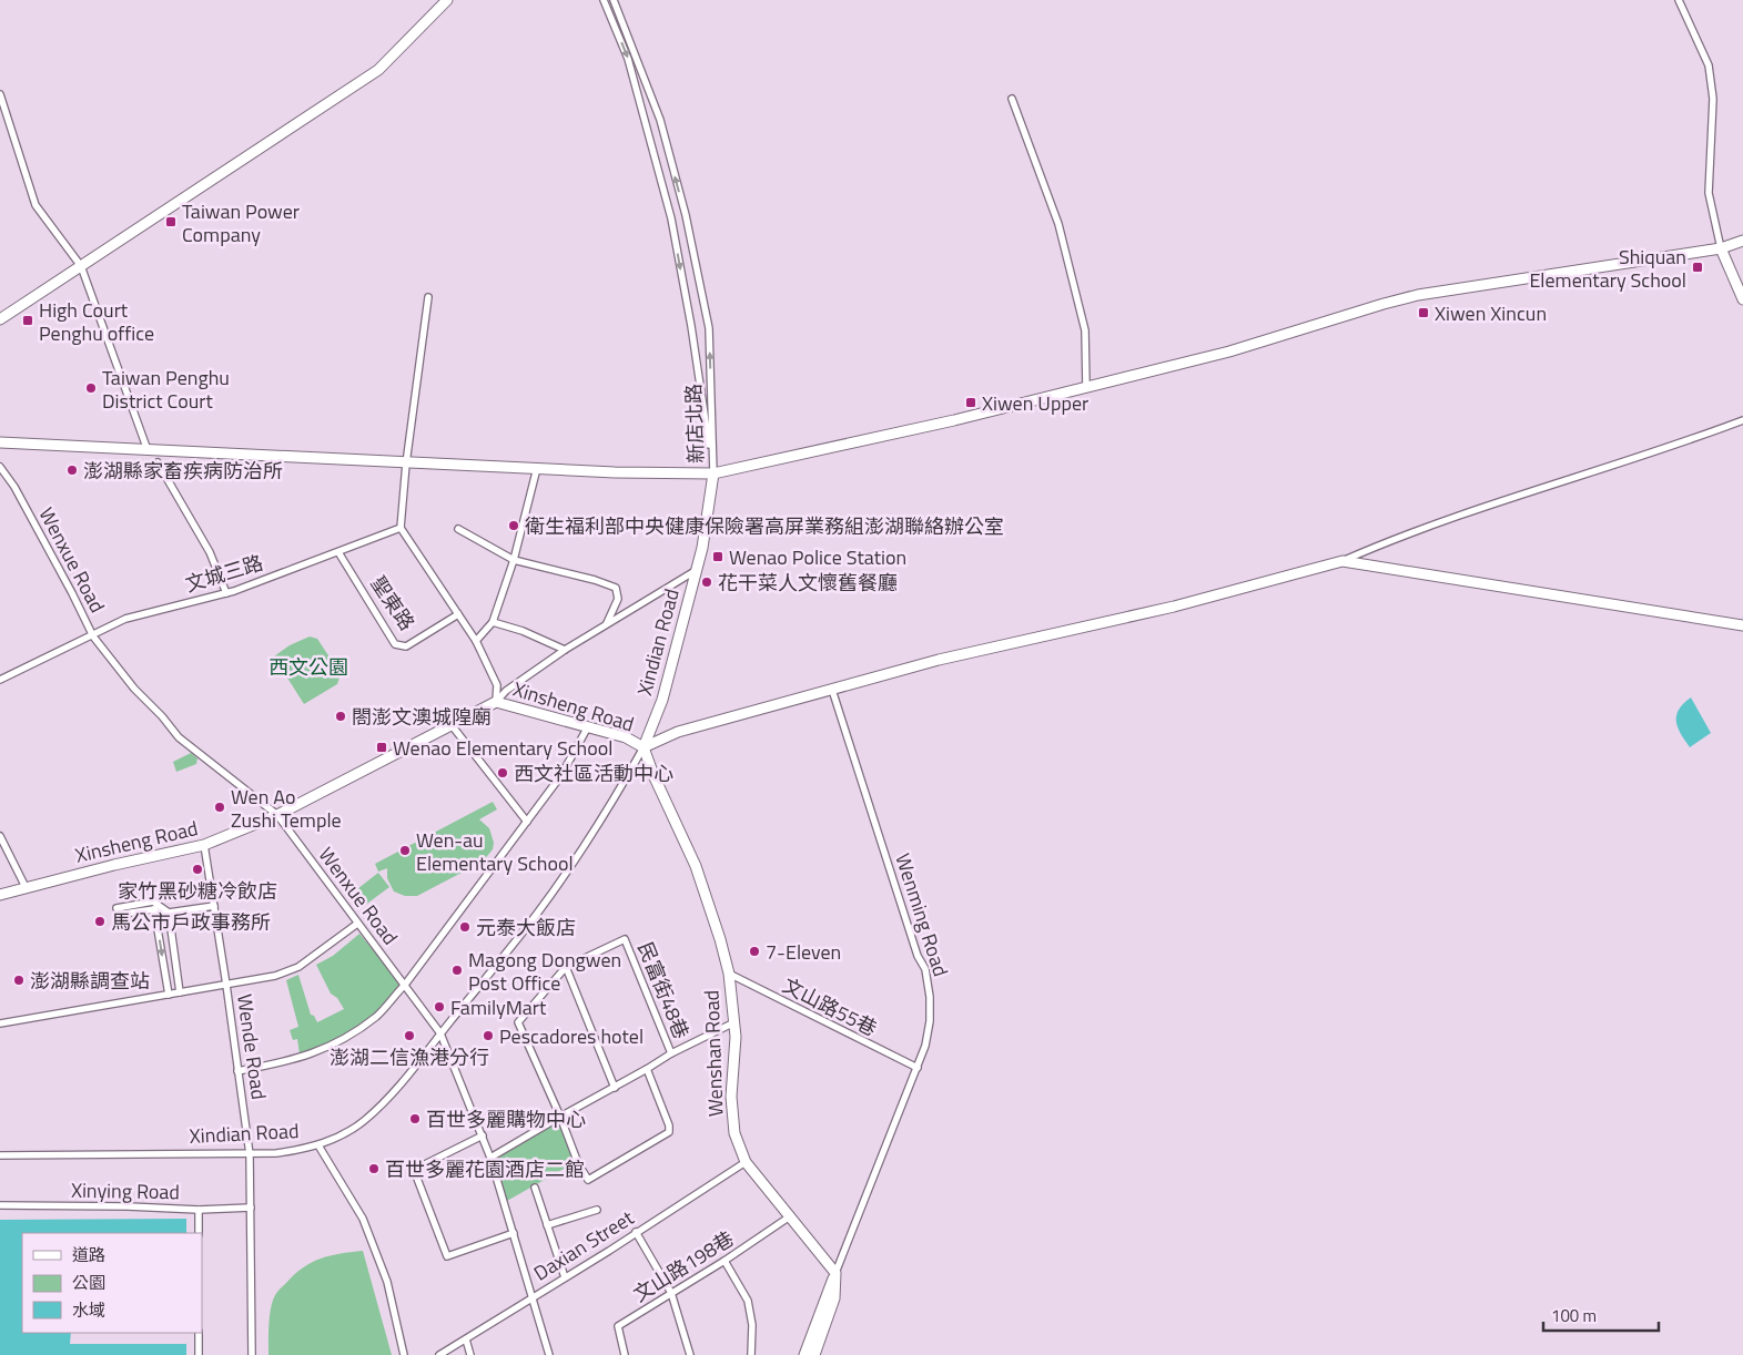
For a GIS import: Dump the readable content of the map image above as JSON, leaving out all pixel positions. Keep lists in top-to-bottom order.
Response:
{
  "streets": {
    "main road": ["Xindian Road", "Xinsheng Road", "Wenshan Road"],
    "street": [
      "新店北路",
      "Wenxue Road",
      "文城三路",
      "聖東路",
      "Wenming Road",
      "民富街48巷",
      "文山路55巷",
      "Wende Road",
      "Xinying Road",
      "Daxian Street",
      "文山路198巷"
    ]
  },
  "crossings": [
    ["新店北路", "Xindian Road"],
    ["Wenxue Road", "文城三路"],
    ["Wenxue Road", "Xindian Road"],
    ["Wenxue Road", "Xinsheng Road"],
    ["Wenxue Road", "Daxian Street"],
    ["文城三路", "聖東路"],
    ["Xindian Road", "Xinsheng Road"],
    ["Xindian Road", "Wende Road"],
    ["Xindian Road", "Wenshan Road"],
    ["Xinsheng Road", "Wende Road"],
    ["Xinsheng Road", "Wenshan Road"],
    ["Wenming Road", "文山路55巷"],
    ["Wenming Road", "Wenshan Road"],
    ["文山路55巷", "Wenshan Road"],
    ["Wende Road", "Xinying Road"],
    ["Wenshan Road", "Daxian Street"],
    ["Wenshan Road", "文山路198巷"]
  ],
  "parks": ["西文公園"],
  "places": {
    "transit": [
      "Taiwan Power Company",
      "Shiquan Elementary School",
      "Xiwen Xincun",
      "High Court Penghu office",
      "Xiwen Upper",
      "Wenao Police Station",
      "Wenao Elementary School"
    ],
    "other": [
      "Taiwan Penghu District Court",
      "澎湖縣家畜疾病防治所",
      "衛生福利部中央健康保險署高屏業務組澎湖聯絡辦公室",
      "花干菜人文懷舊餐廳",
      "閤澎文澳城隍廟",
      "西文社區活動中心",
      "Wen Ao Zushi Temple",
      "Wen-au Elementary School",
      "家竹黑砂糖冷飲店",
      "馬公市戶政事務所",
      "元泰大飯店",
      "7-Eleven",
      "Magong Dongwen Post Office",
      "澎湖縣調查站",
      "FamilyMart",
      "澎湖二信漁港分行",
      "Pescadores hotel",
      "百世多麗購物中心",
      "百世多麗花園酒店二館"
    ]
  },
  "legend": ["道路", "公園", "水域"],
  "scale_bar": "100 m"
}
